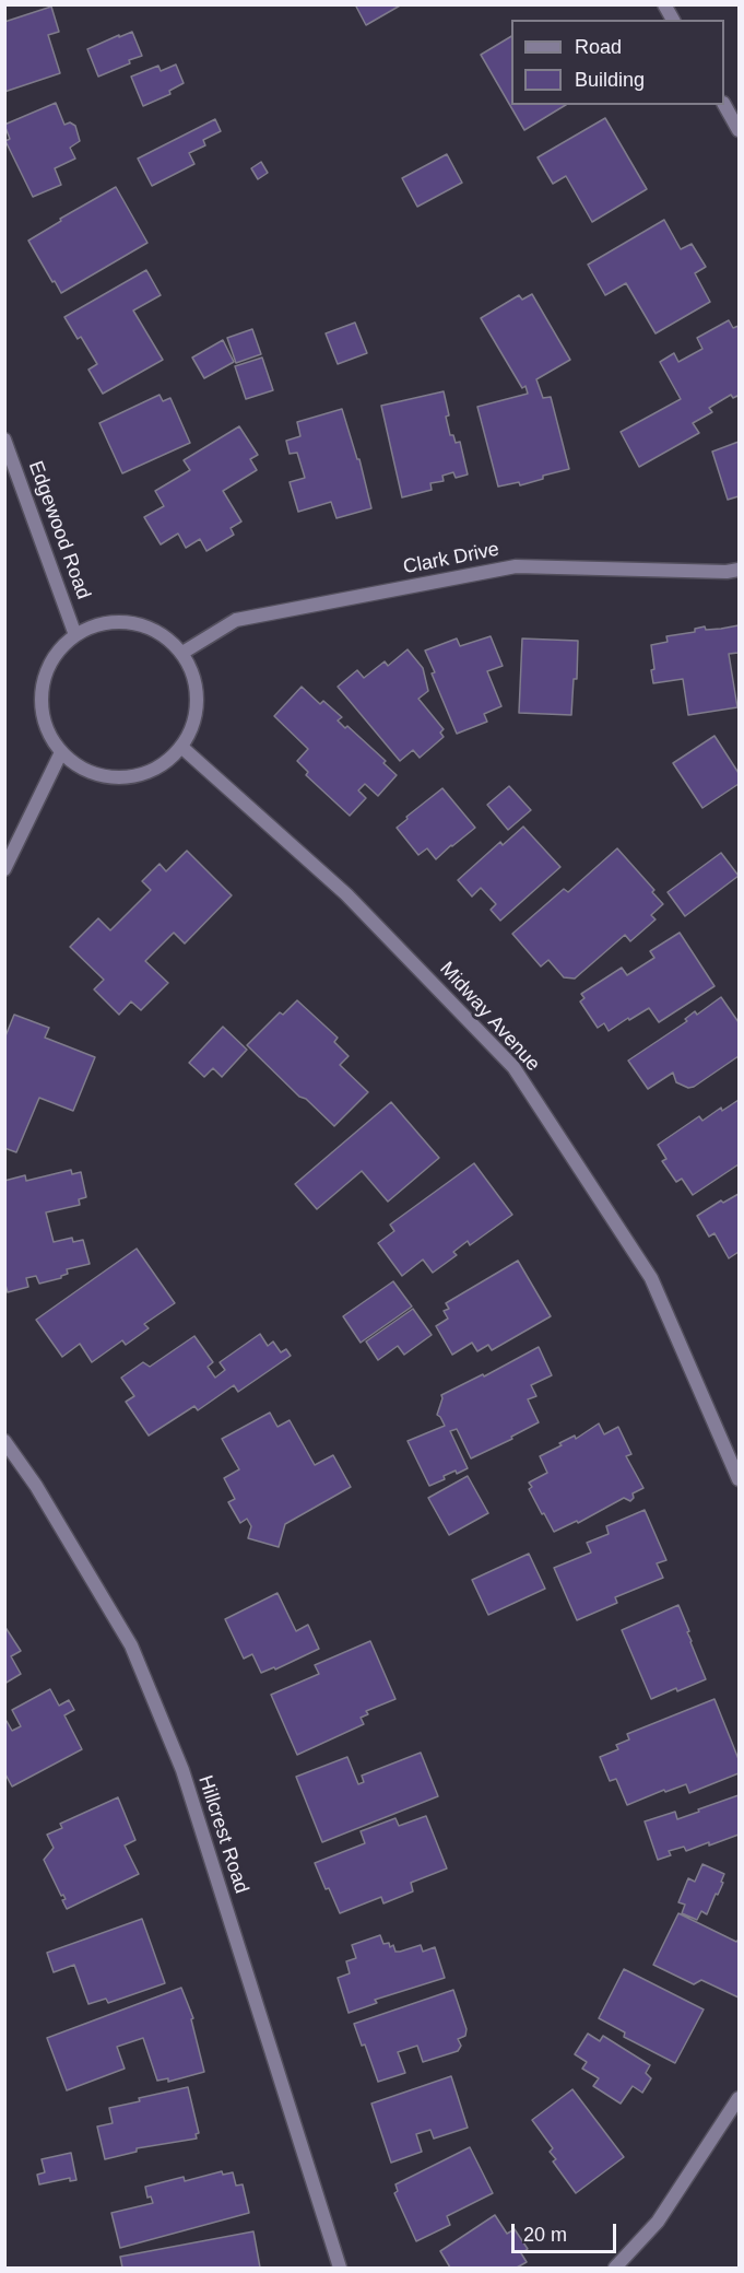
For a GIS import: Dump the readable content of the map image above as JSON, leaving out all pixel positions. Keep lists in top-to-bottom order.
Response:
{
  "streets": {
    "street": [
      "Edgewood Road",
      "Clark Drive",
      "Midway Avenue",
      "Hillcrest Road"
    ]
  },
  "crossings": [
    ["Edgewood Road", "Clark Drive"],
    ["Edgewood Road", "Midway Avenue"],
    ["Clark Drive", "Midway Avenue"]
  ],
  "legend": ["Road", "Building"],
  "scale_bar": "20 m"
}
